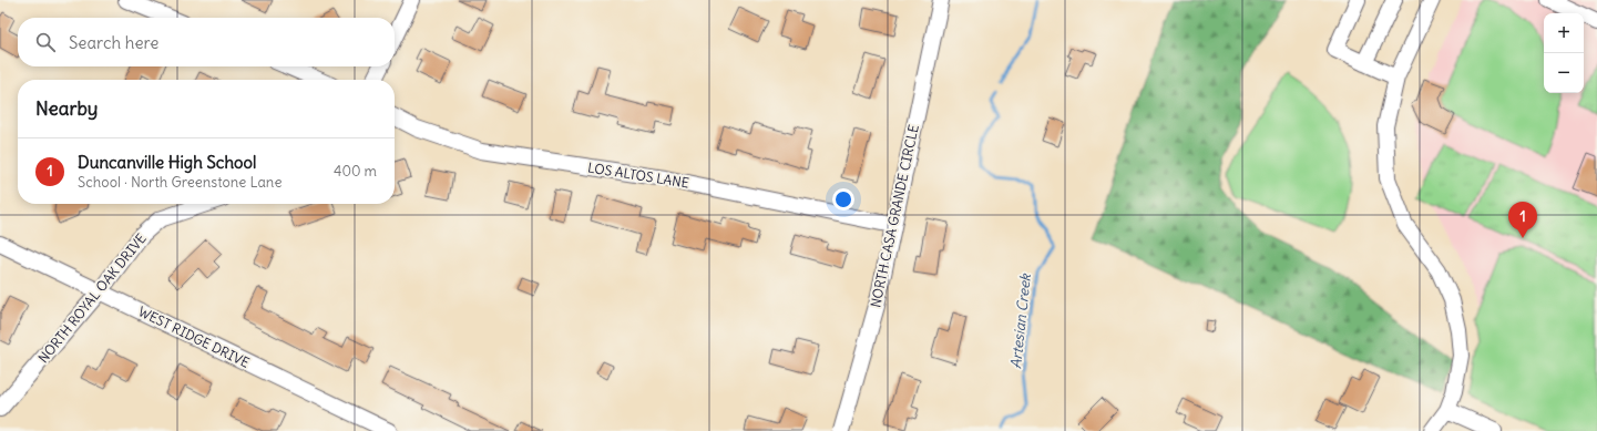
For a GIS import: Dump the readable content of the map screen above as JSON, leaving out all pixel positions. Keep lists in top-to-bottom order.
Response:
{
  "streets": {
    "street": [
      "LOS ALTOS LANE",
      "NORTH CASA GRANDE CIRCLE",
      "NORTH ROYAL OAK DRIVE",
      "WEST RIDGE DRIVE"
    ]
  },
  "crossings": [
    ["LOS ALTOS LANE", "NORTH CASA GRANDE CIRCLE"],
    ["NORTH ROYAL OAK DRIVE", "WEST RIDGE DRIVE"]
  ],
  "water": ["Artesian Creek"],
  "page": {
    "map_buttons": ["+", "−"],
    "search": "Search here",
    "heading": "Nearby",
    "list": [
      {
        "mark": "1",
        "name": "Duncanville High School",
        "note": "School · North Greenstone Lane",
        "value": "400 m"
      }
    ],
    "pins": "1"
  }
}
